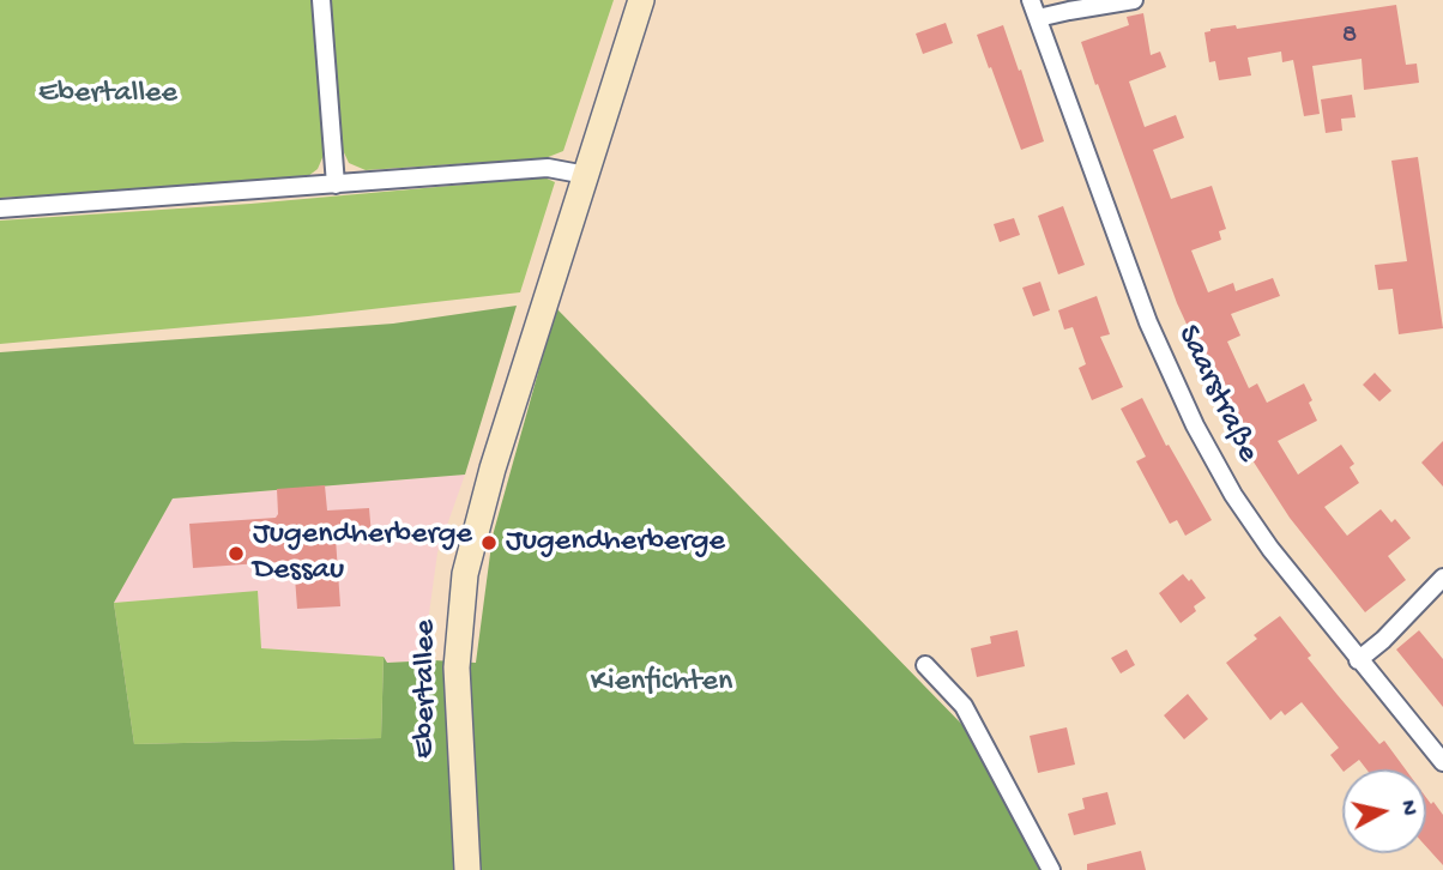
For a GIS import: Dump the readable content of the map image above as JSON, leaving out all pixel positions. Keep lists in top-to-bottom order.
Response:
{
  "streets": {
    "street": ["Saarstraße", "Ebertallee"]
  },
  "parks": ["Ebertallee", "Kienfichten"],
  "places": ["Jugendherberge", "Jugendherberge Dessau"],
  "house_numbers": ["8"],
  "north": "right"
}
